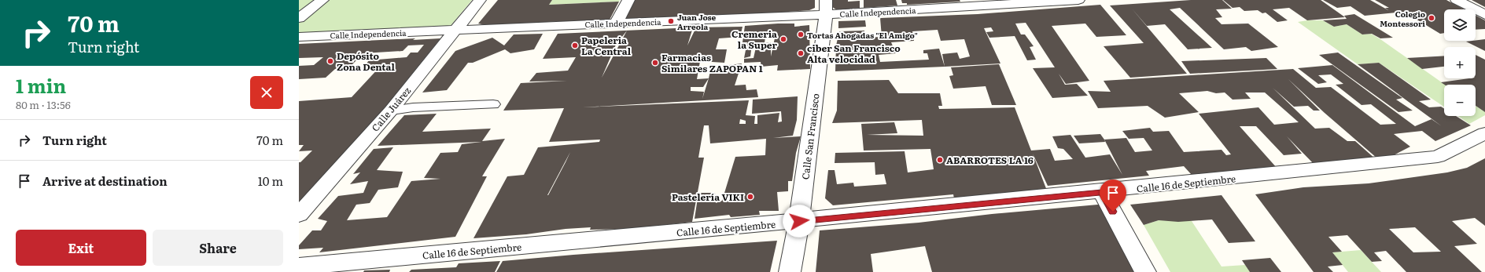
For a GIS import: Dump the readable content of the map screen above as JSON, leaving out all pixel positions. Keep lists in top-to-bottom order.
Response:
{
  "streets": {
    "street": [
      "Calle Independencia",
      "Calle Juárez",
      "Calle San Francisco",
      "Calle 16 de Septiembre"
    ]
  },
  "crossings": [
    ["Calle Independencia", "Calle Juárez"],
    ["Calle Independencia", "Calle San Francisco"],
    ["Calle San Francisco", "Calle 16 de Septiembre"]
  ],
  "places": [
    "Colegio Montessori",
    "Juan Jose Arreola",
    "Tortas Ahogadas \"El Amigo\"",
    "Cremeria la Super",
    "Papeleria La Central",
    "ciber San Francisco Alta velocidad",
    "Depósito Zona Dental",
    "Farmacias Similares ZAPOPAN 1",
    "ABARROTES LA 16",
    "Pastelería VIKI"
  ],
  "page": {
    "turn": ["70 m", "Turn right"],
    "map_buttons": ["+", "−"],
    "heading": ["1 min", "80 m · 13:56"],
    "list": [
      {
        "name": "Turn right",
        "value": "70 m"
      },
      {
        "name": "Arrive at destination",
        "value": "10 m"
      }
    ],
    "buttons": ["Exit", "Share"]
  }
}
